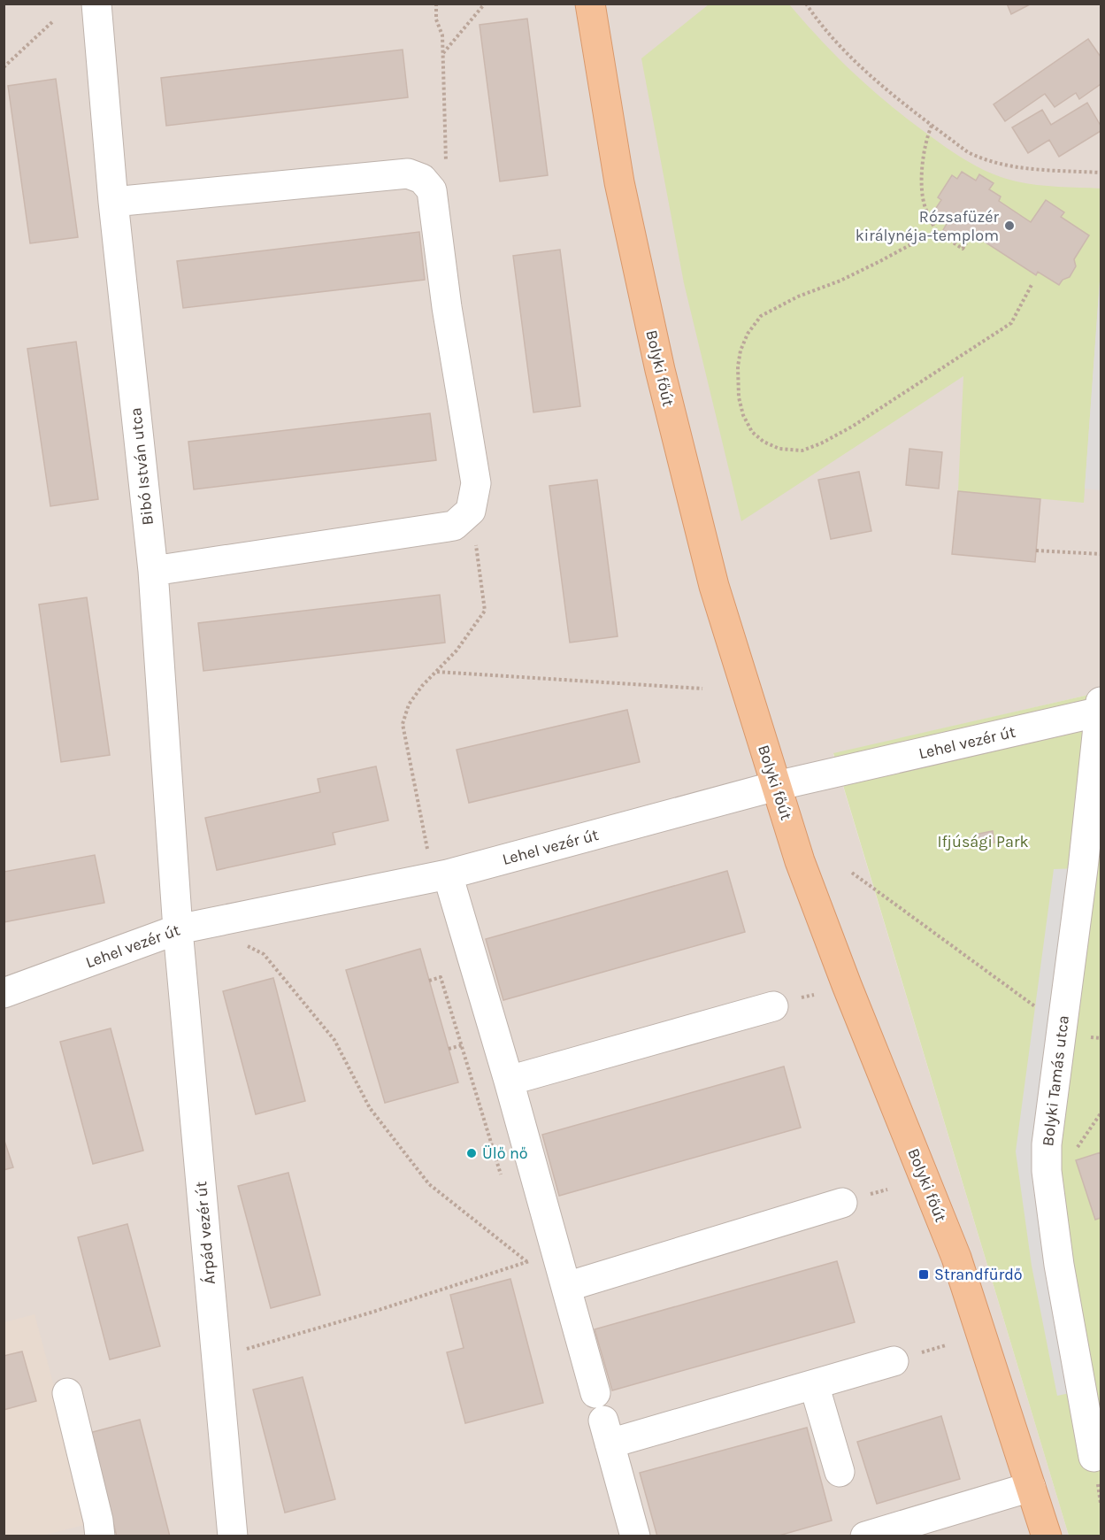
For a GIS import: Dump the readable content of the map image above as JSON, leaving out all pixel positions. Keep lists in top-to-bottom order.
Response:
{
  "streets": {
    "main road": ["Bolyki főút"],
    "street": [
      "Bibó István utca",
      "Lehel vezér út",
      "Bolyki Tamás utca",
      "Árpád vezér út"
    ]
  },
  "crossings": [
    ["Bolyki főút", "Lehel vezér út"],
    ["Bibó István utca", "Lehel vezér út"],
    ["Bibó István utca", "Árpád vezér út"],
    ["Lehel vezér út", "Bolyki Tamás utca"],
    ["Lehel vezér út", "Árpád vezér út"]
  ],
  "parks": ["Ifjúsági Park"],
  "places": {
    "other": ["Rózsafüzér királynéja-templom", "Ülő nő"],
    "transit": ["Strandfürdő"]
  }
}
